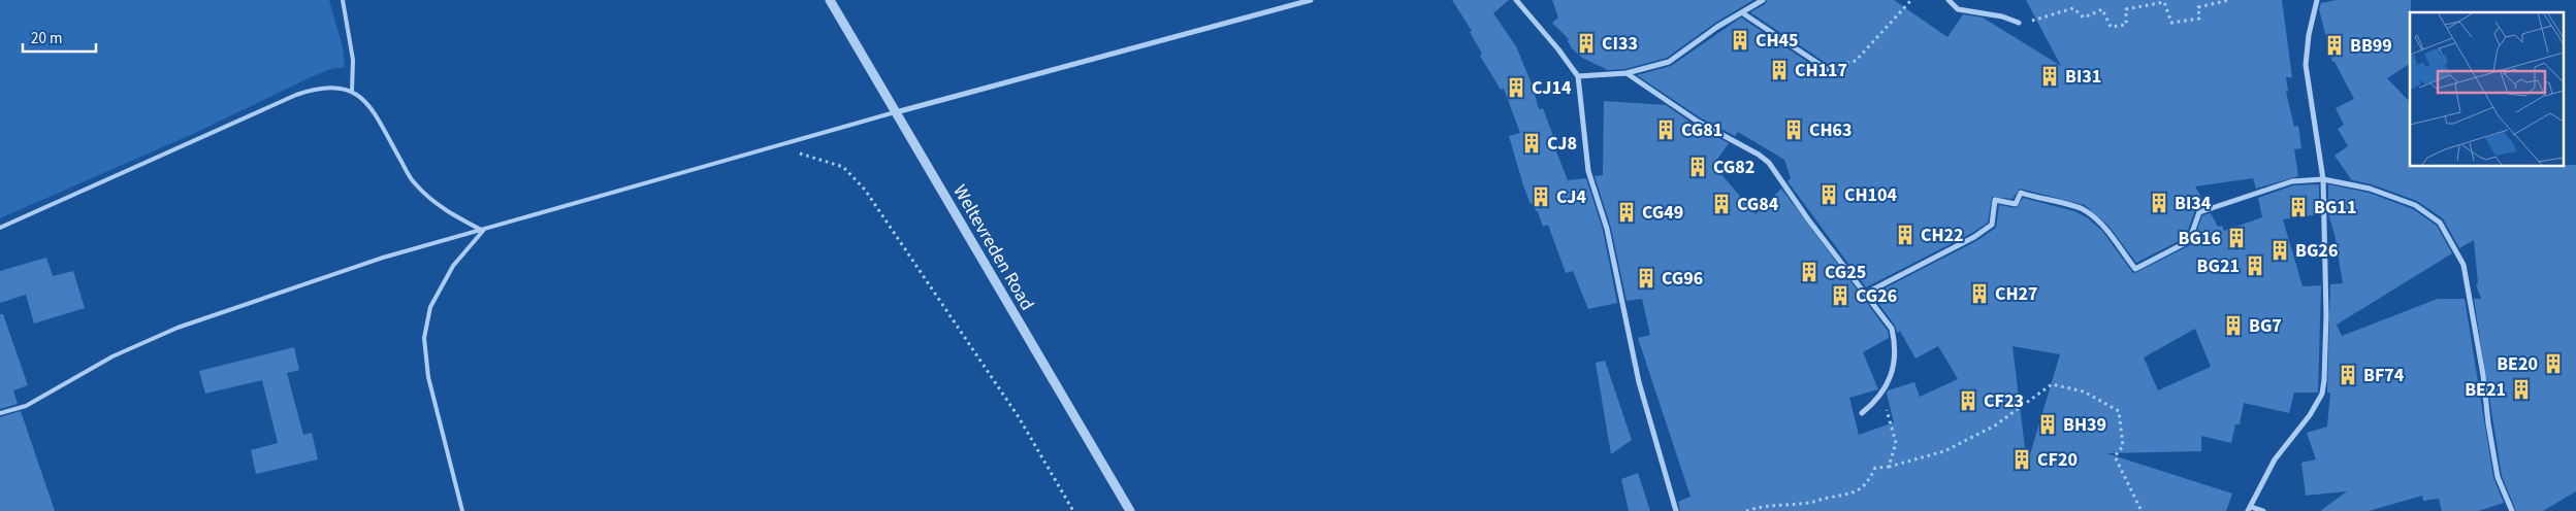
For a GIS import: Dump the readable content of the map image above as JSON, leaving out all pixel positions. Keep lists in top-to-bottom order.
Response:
{
  "streets": {
    "street": ["Weltevreden Road"]
  },
  "places": {
    "building": [
      "CH45",
      "CI33",
      "BB99",
      "CH117",
      "BI31",
      "CJ14",
      "CG81",
      "CH63",
      "CJ8",
      "CG82",
      "CH104",
      "CJ4",
      "BI34",
      "CG84",
      "BG11",
      "CG49",
      "CH22",
      "BG16",
      "BG26",
      "BG21",
      "CG25",
      "CG96",
      "CH27",
      "CG26",
      "BG7",
      "BE20",
      "BF74",
      "BE21",
      "CF23",
      "BH39",
      "CF20"
    ]
  },
  "scale_bar": "20 m"
}
